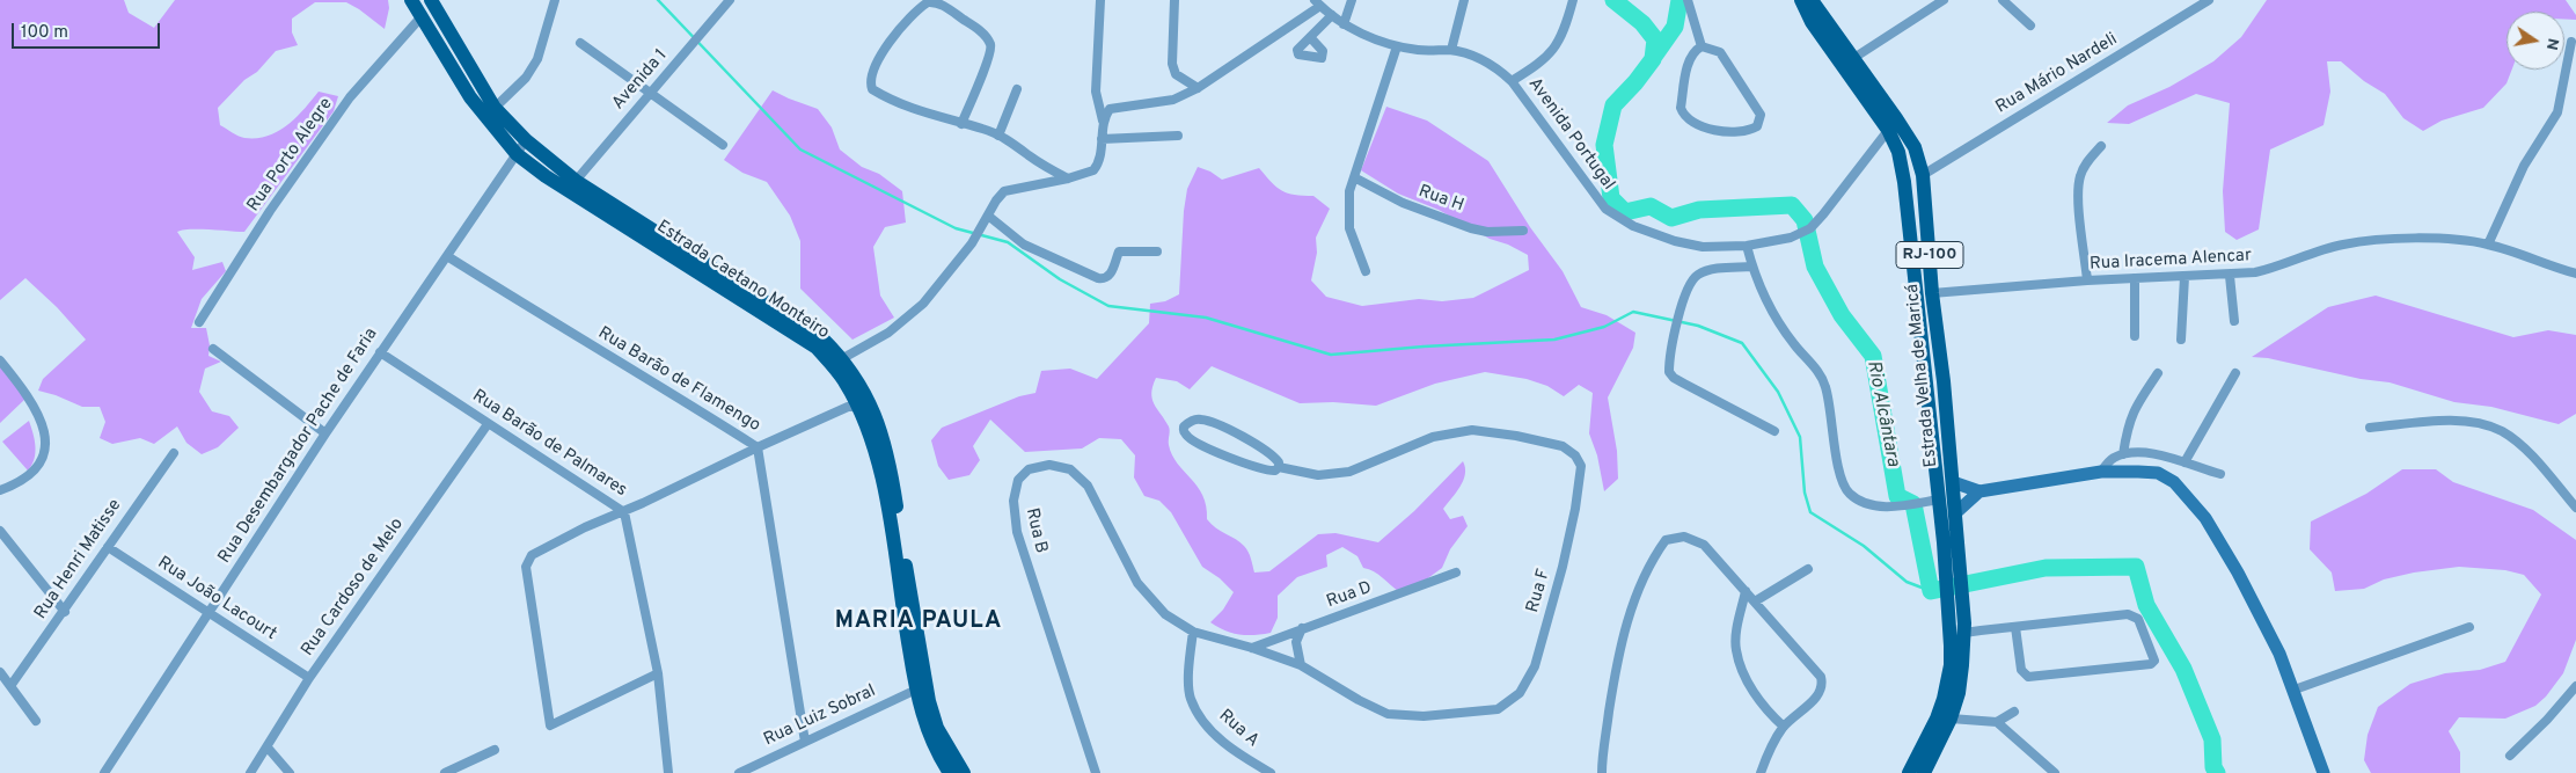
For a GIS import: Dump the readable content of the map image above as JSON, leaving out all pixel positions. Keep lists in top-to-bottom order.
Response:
{
  "streets": {
    "main road": ["RJ-100", "Estrada Caetano Monteiro", "Estrada Velha de Maricá"],
    "street": [
      "Rua Mário Nardeli",
      "Avenida 1",
      "Avenida Portugal",
      "Rua Porto Alegre",
      "Rua H",
      "Rua Iracema Alencar",
      "Rua Barão de Flamengo",
      "Rua Barão de Palmares",
      "Rua Desembargador Pache de Faria",
      "Rua B",
      "Rua Henri Matisse",
      "Rua Cardoso de Melo",
      "Rua F",
      "Rua D",
      "Rua João Lacourt",
      "Rua Luiz Sobral",
      "Rua A"
    ]
  },
  "crossings": [
    ["Rua Mário Nardeli", "Estrada Velha de Maricá"],
    ["Avenida 1", "Estrada Caetano Monteiro"],
    ["Avenida Portugal", "Estrada Velha de Maricá"],
    ["Rua Porto Alegre", "Estrada Caetano Monteiro"],
    ["Rua Iracema Alencar", "Estrada Velha de Maricá"],
    ["Estrada Caetano Monteiro", "Rua Desembargador Pache de Faria"],
    ["Estrada Caetano Monteiro", "Rua Luiz Sobral"],
    ["Rua Barão de Flamengo", "Rua Desembargador Pache de Faria"],
    ["Rua Barão de Flamengo", "Rua Luiz Sobral"],
    ["Rua Barão de Palmares", "Rua Desembargador Pache de Faria"],
    ["Rua Barão de Palmares", "Rua Cardoso de Melo"],
    ["Rua Desembargador Pache de Faria", "Rua João Lacourt"],
    ["Rua B", "Rua F"],
    ["Rua B", "Rua A"],
    ["Rua Henri Matisse", "Rua João Lacourt"],
    ["Rua Cardoso de Melo", "Rua João Lacourt"],
    ["Rua F", "Rua D"],
    ["Rua F", "Rua A"]
  ],
  "districts": ["MARIA PAULA"],
  "water": ["Rio Alcântara"],
  "scale_bar": "100 m",
  "north": "right"
}
